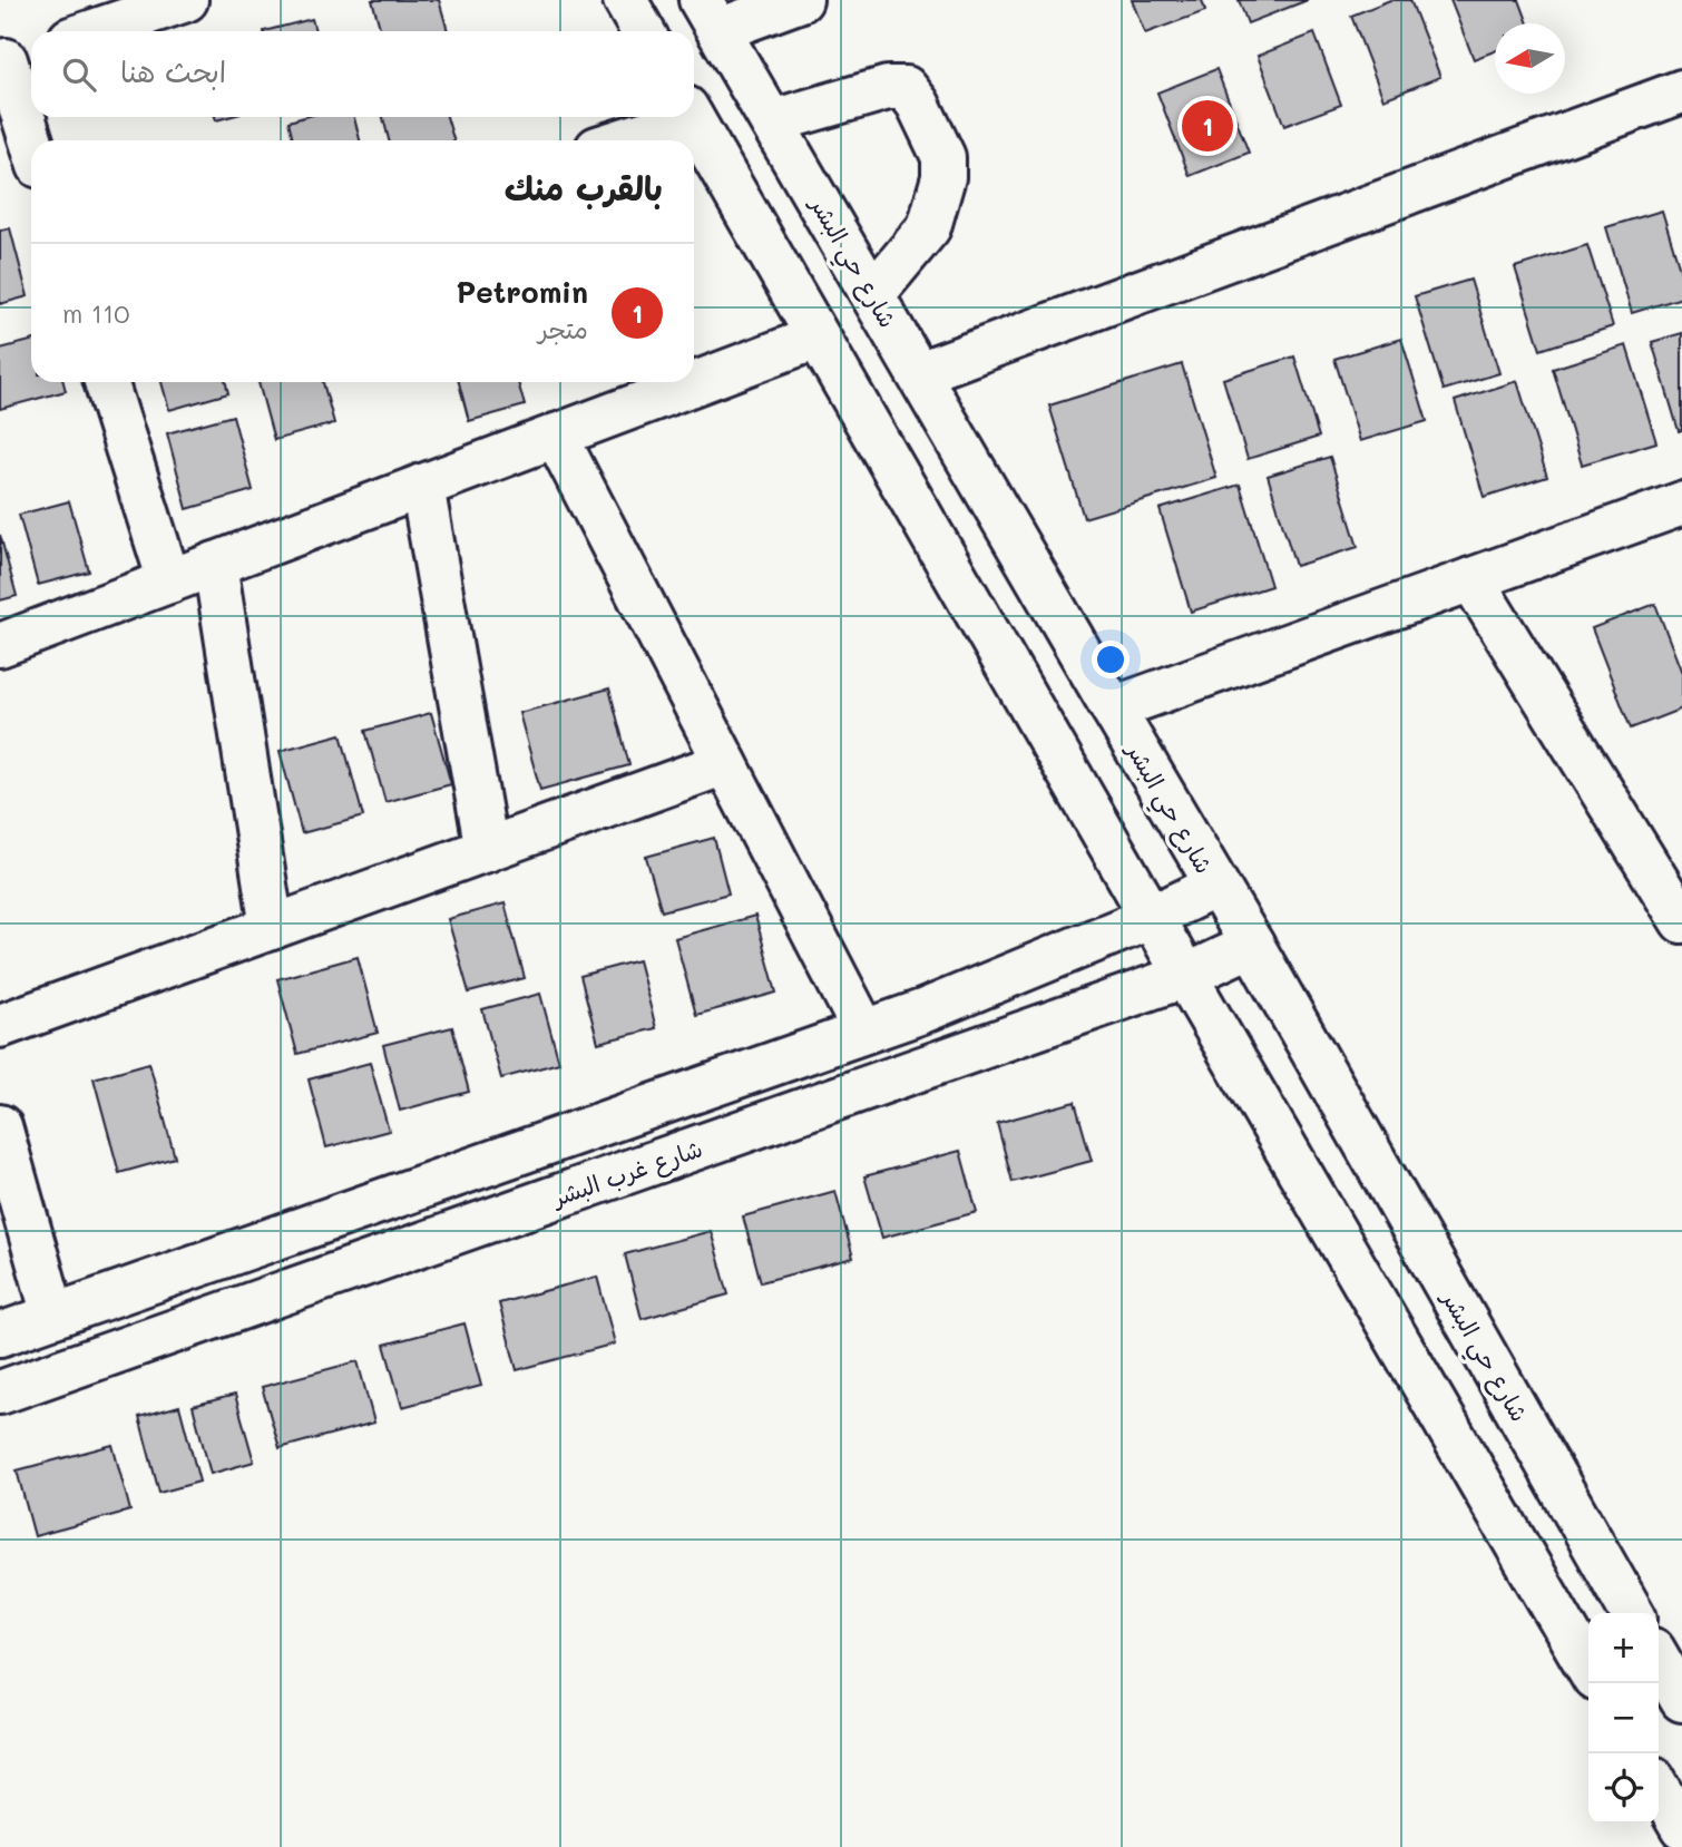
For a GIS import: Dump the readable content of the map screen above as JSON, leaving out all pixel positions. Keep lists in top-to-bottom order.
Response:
{
  "streets": {
    "street": ["شارع حي البشر", "شارع غرب البشر"]
  },
  "crossings": [
    ["شارع حي البشر", "شارع غرب البشر"]
  ],
  "north": "left",
  "page": {
    "search": "ابحث هنا",
    "pins": "1",
    "heading": "بالقرب منك",
    "list": [
      {
        "mark": "1",
        "name": "Petromin",
        "note": "متجر",
        "value": "110 m"
      }
    ],
    "map_buttons": ["+", "−"]
  }
}
